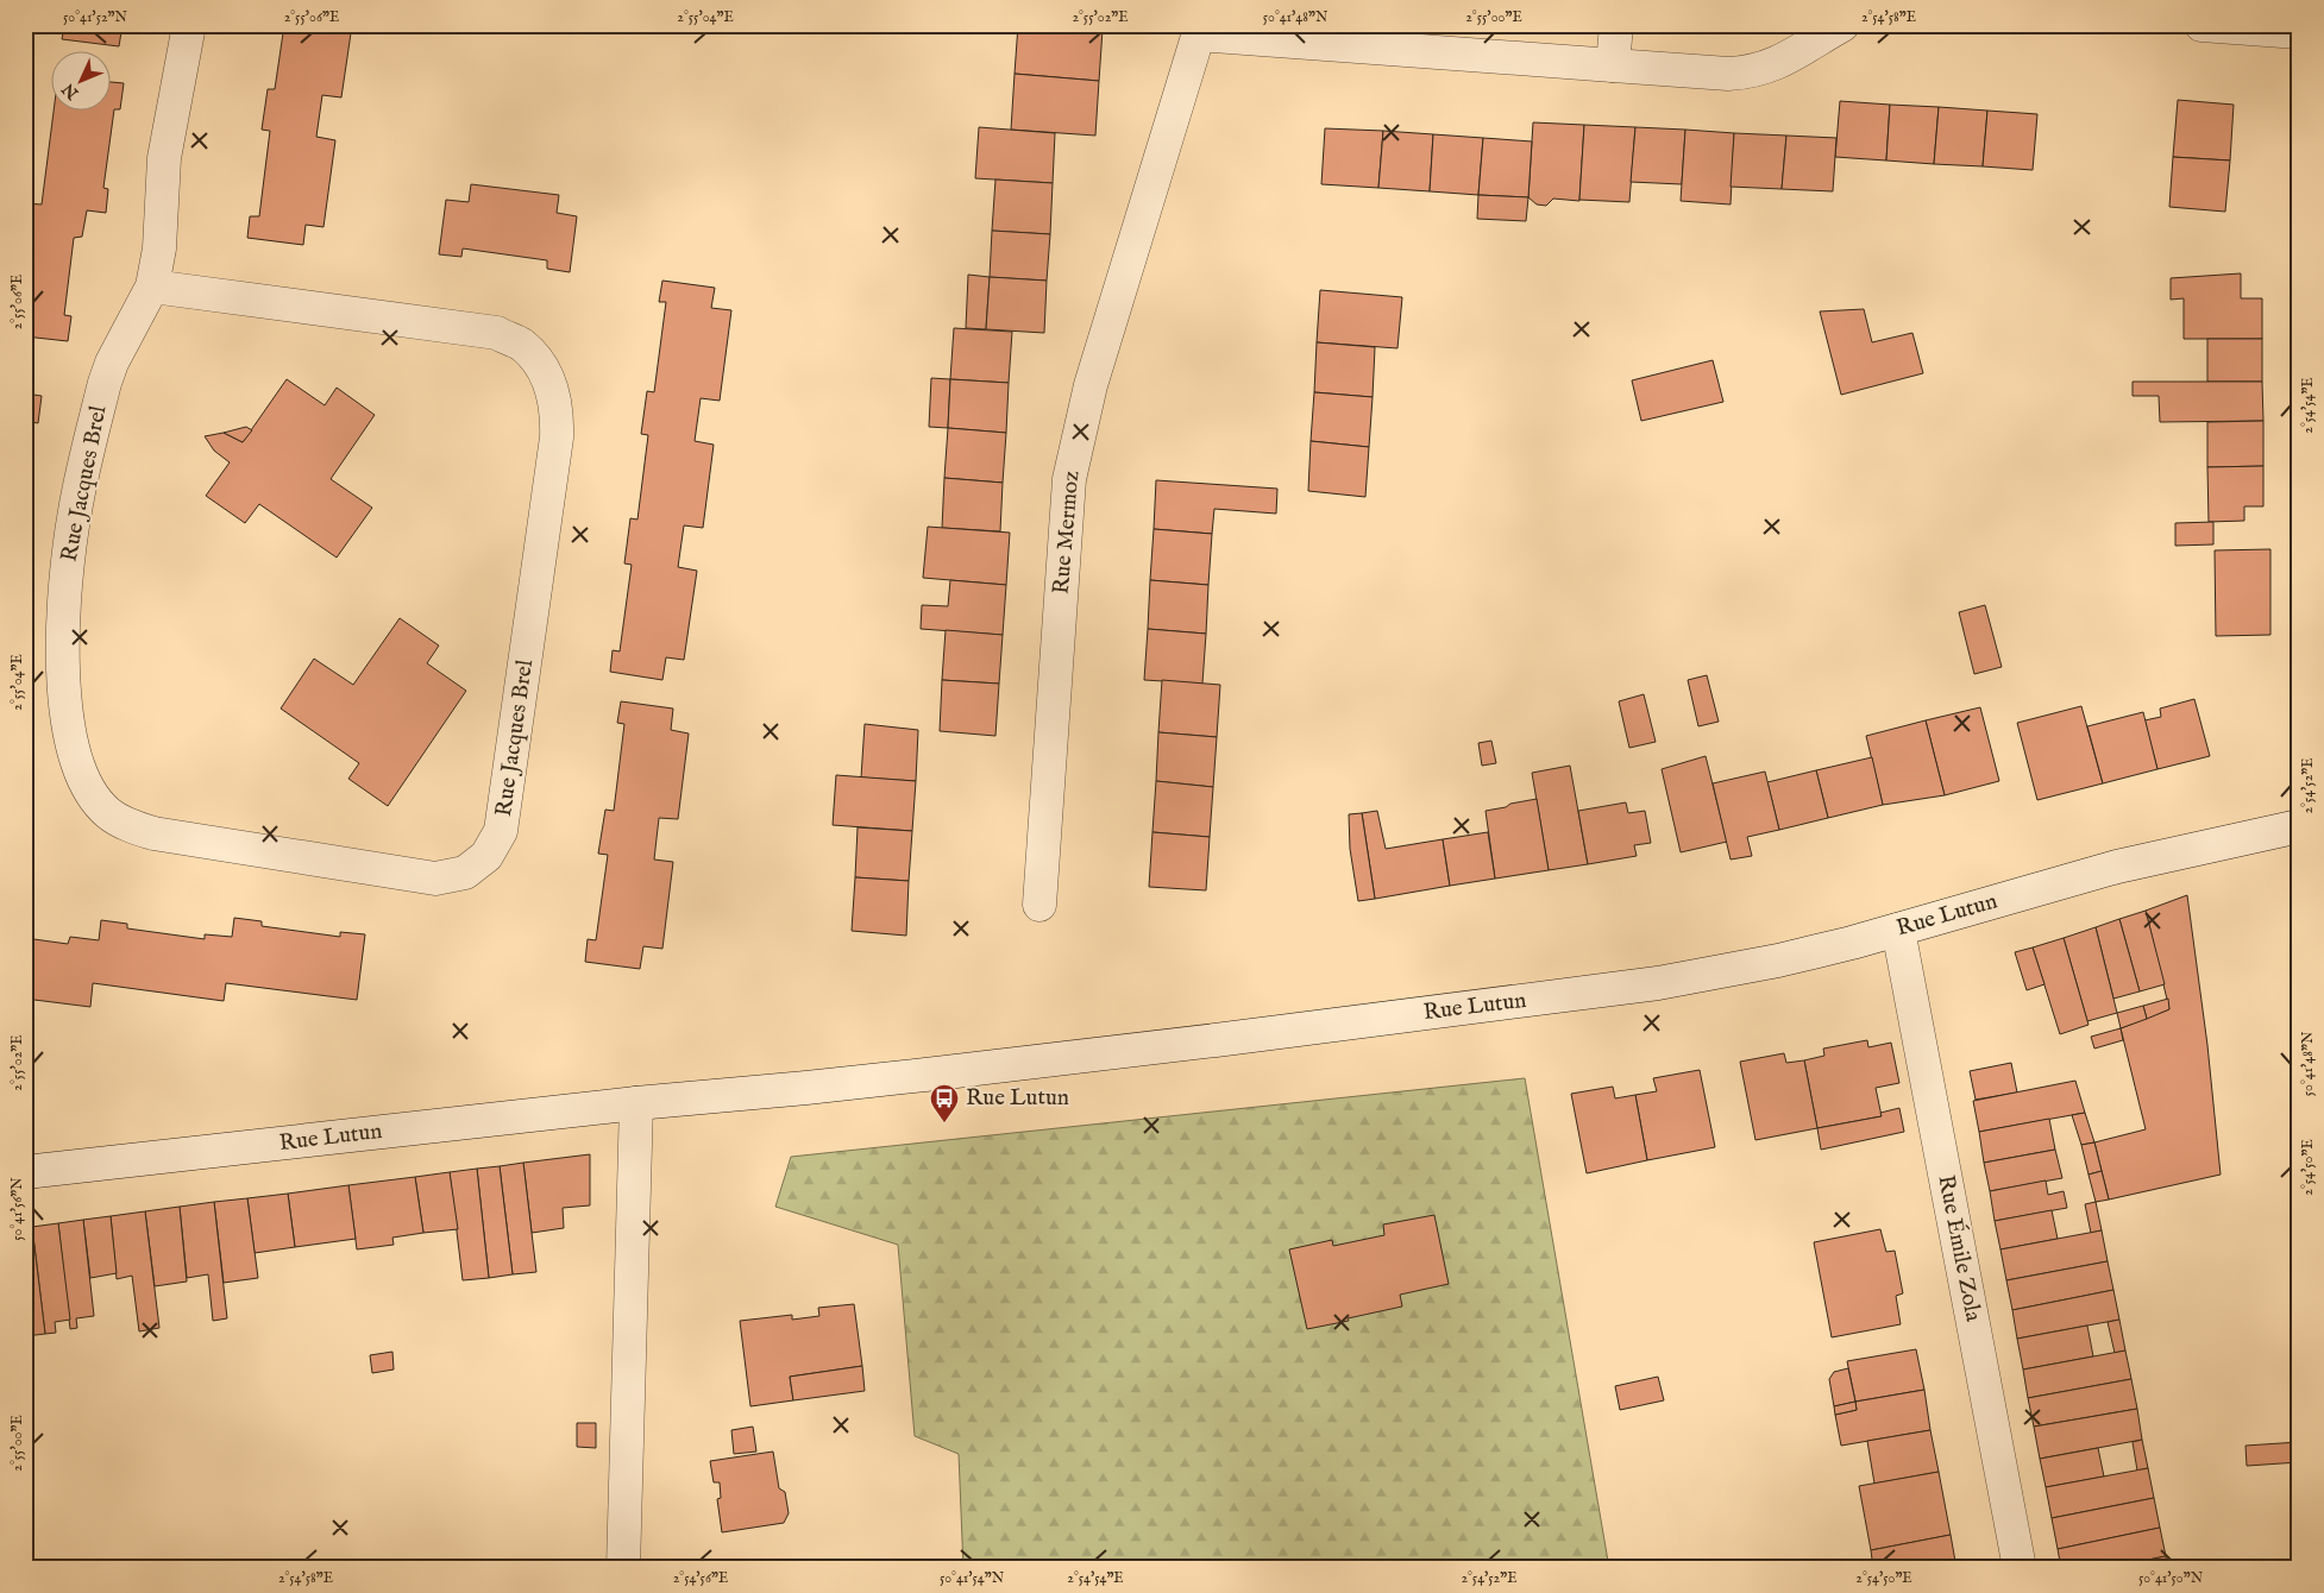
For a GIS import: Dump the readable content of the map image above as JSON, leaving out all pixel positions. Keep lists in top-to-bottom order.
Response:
{
  "streets": {
    "street": [
      "Rue Jacques Brel",
      "Rue Mermoz",
      "Rue Lutun",
      "Rue Émile Zola"
    ]
  },
  "crossings": [
    ["Rue Lutun", "Rue Émile Zola"]
  ],
  "places": {
    "bus stop": ["Rue Lutun"]
  },
  "north": "bottom left",
  "coordinates": [
    "50°41'52\"N",
    "2°55'06\"E",
    "2°55'04\"E",
    "2°55'02\"E",
    "50°41'48\"N",
    "2°55'00\"E",
    "2°54'58\"E",
    "2°54'54\"E",
    "2°54'52\"E",
    "2°54'50\"E",
    "50°41'56\"N",
    "2°54'56\"E",
    "50°41'54\"N",
    "50°41'50\"N"
  ]
}
